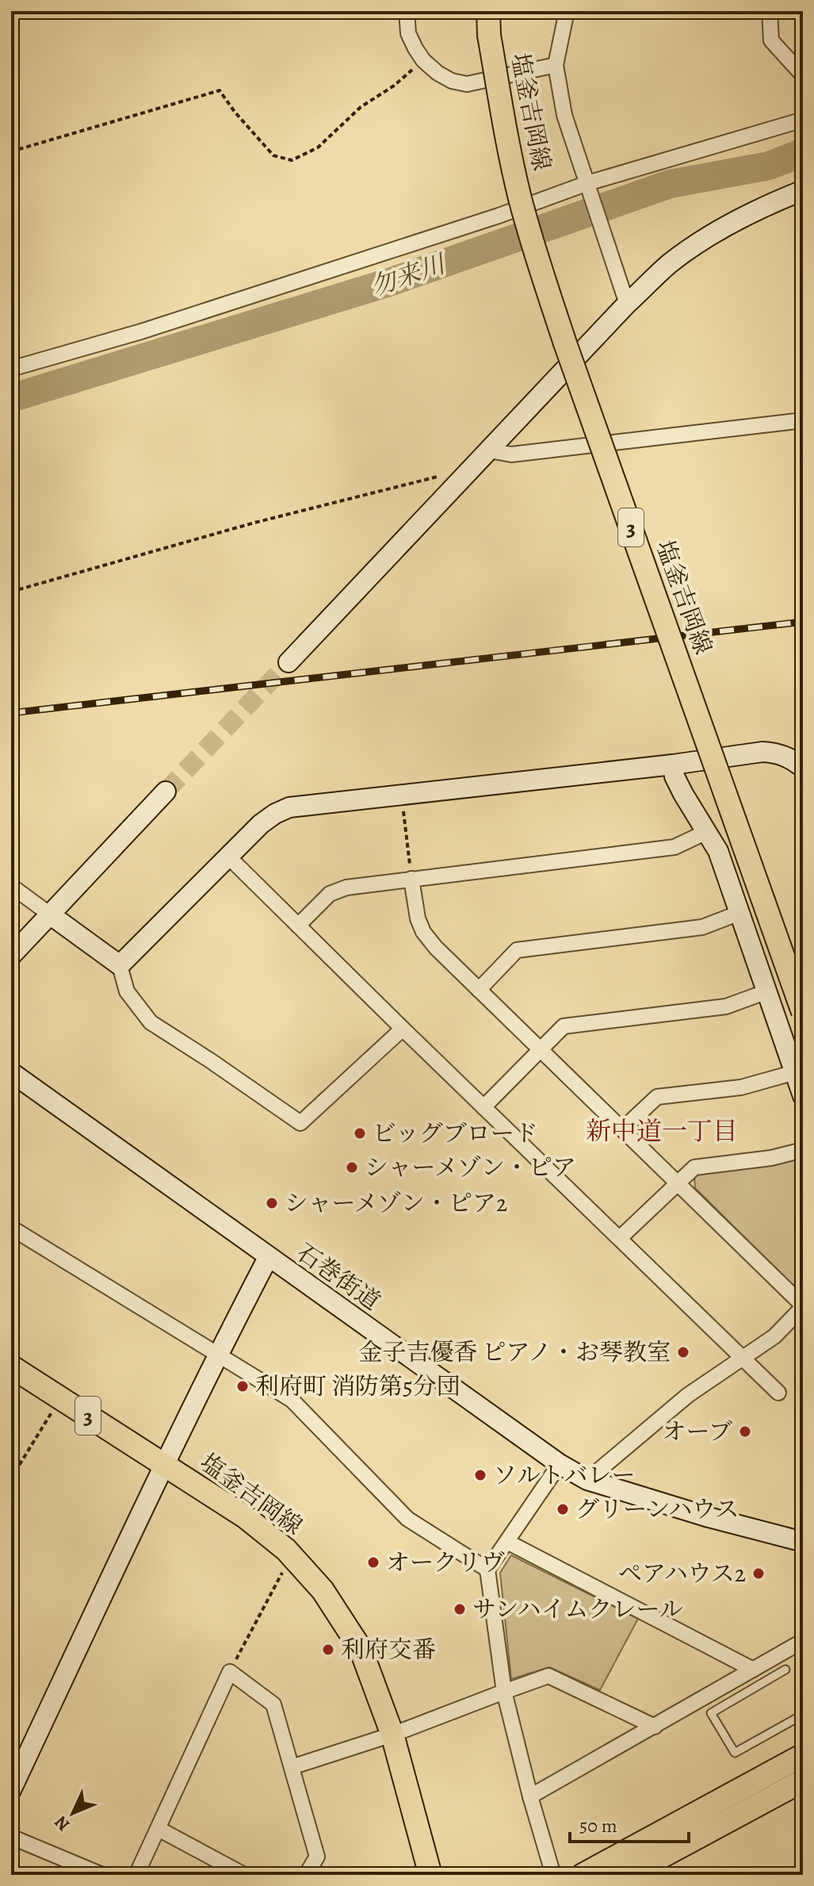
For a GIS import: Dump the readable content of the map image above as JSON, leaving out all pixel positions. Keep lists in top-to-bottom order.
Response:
{
  "streets": {
    "main road": ["塩釜吉岡線", "3"],
    "street": ["石巻街道"]
  },
  "crossings": [
    ["塩釜吉岡線", "石巻街道"]
  ],
  "districts": ["新中道一丁目"],
  "water": ["勿来川"],
  "places": [
    "ビッグブロード",
    "シャーメゾン・ピア",
    "シャーメゾン・ピア2",
    "金子吉優香 ピアノ・お琴教室",
    "利府町 消防第5分団",
    "オーブ",
    "ソルトバレー",
    "グリーンハウス",
    "オークリヴ",
    "ペアハウス2",
    "サンハイムクレール",
    "利府交番"
  ],
  "scale_bar": "50 m",
  "north": "bottom left"
}
